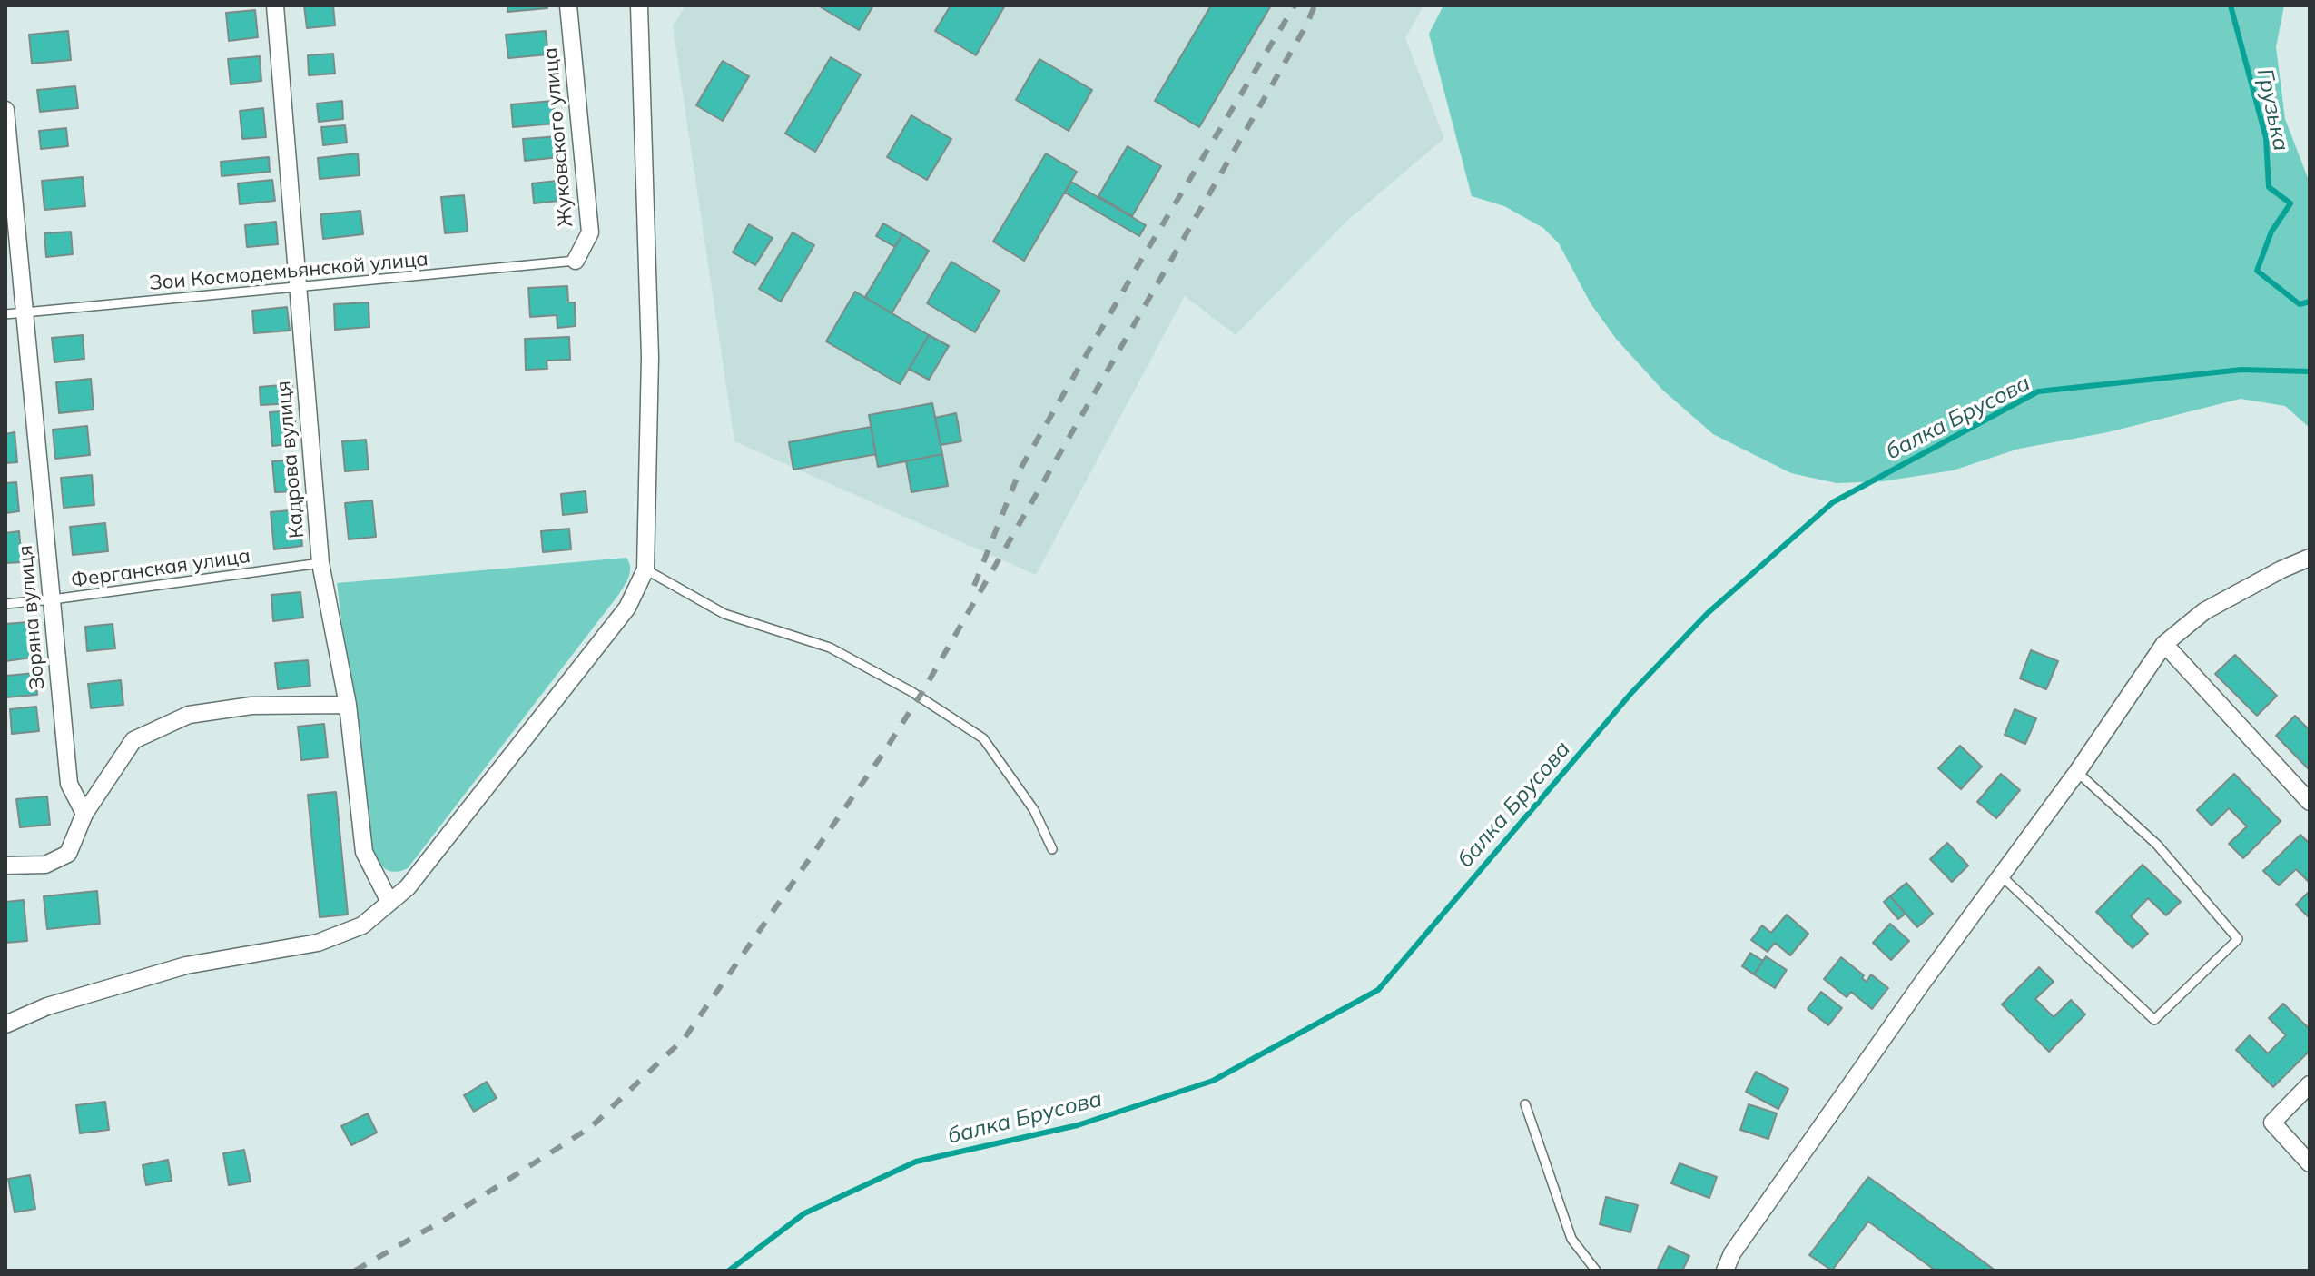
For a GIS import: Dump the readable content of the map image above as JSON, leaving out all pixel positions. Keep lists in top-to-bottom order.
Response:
{
  "streets": {
    "street": ["Жуковского улица", "Кадрова вулиця", "Зоряна вулиця"],
    "lane": ["Зои Космодемьянской улица", "Ферганская улица"]
  },
  "crossings": [
    ["Жуковского улица", "Зои Космодемьянской улица"],
    ["Зои Космодемьянской улица", "Кадрова вулиця"],
    ["Зои Космодемьянской улица", "Зоряна вулиця"],
    ["Кадрова вулиця", "Ферганская улица"],
    ["Ферганская улица", "Зоряна вулиця"]
  ],
  "water": ["Грузька", "балка Брусова"]
}
